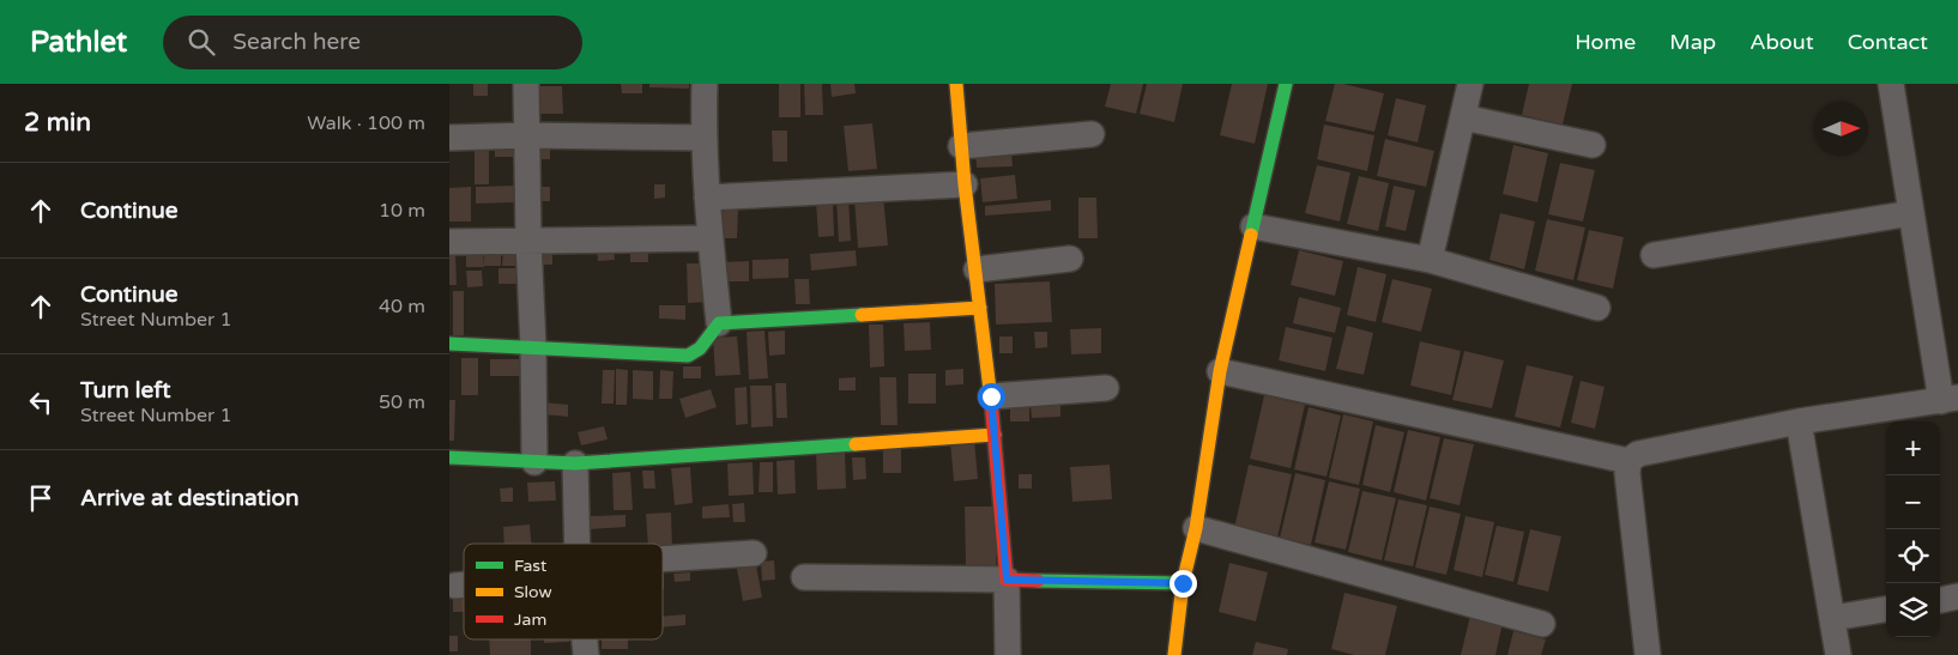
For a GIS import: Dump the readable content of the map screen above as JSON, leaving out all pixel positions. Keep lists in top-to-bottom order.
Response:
{
  "legend": ["Fast", "Slow", "Jam"],
  "north": "right",
  "page": {
    "header": "Pathlet",
    "search": "Search here",
    "nav": [
      "Home",
      "Map",
      "About",
      "Contact"
    ],
    "heading": ["2 min", "Walk · 100 m"],
    "list": [
      ["Continue", "10 m"],
      ["Continue", "Street Number 1", "40 m"],
      ["Turn left", "Street Number 1", "50 m"],
      "Arrive at destination"
    ],
    "map_buttons": ["+", "−"]
  }
}
